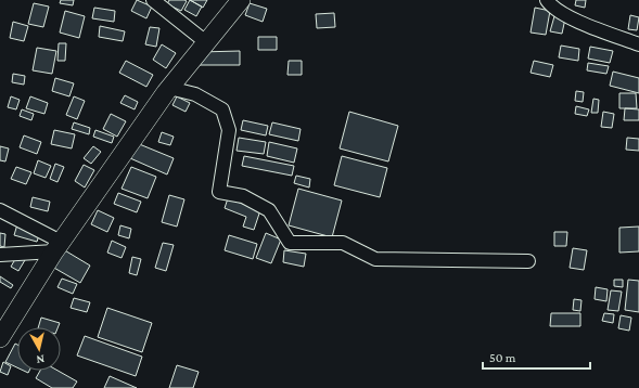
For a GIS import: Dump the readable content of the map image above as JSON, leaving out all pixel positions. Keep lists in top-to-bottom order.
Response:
{
  "scale_bar": "50 m",
  "north": "bottom"
}
